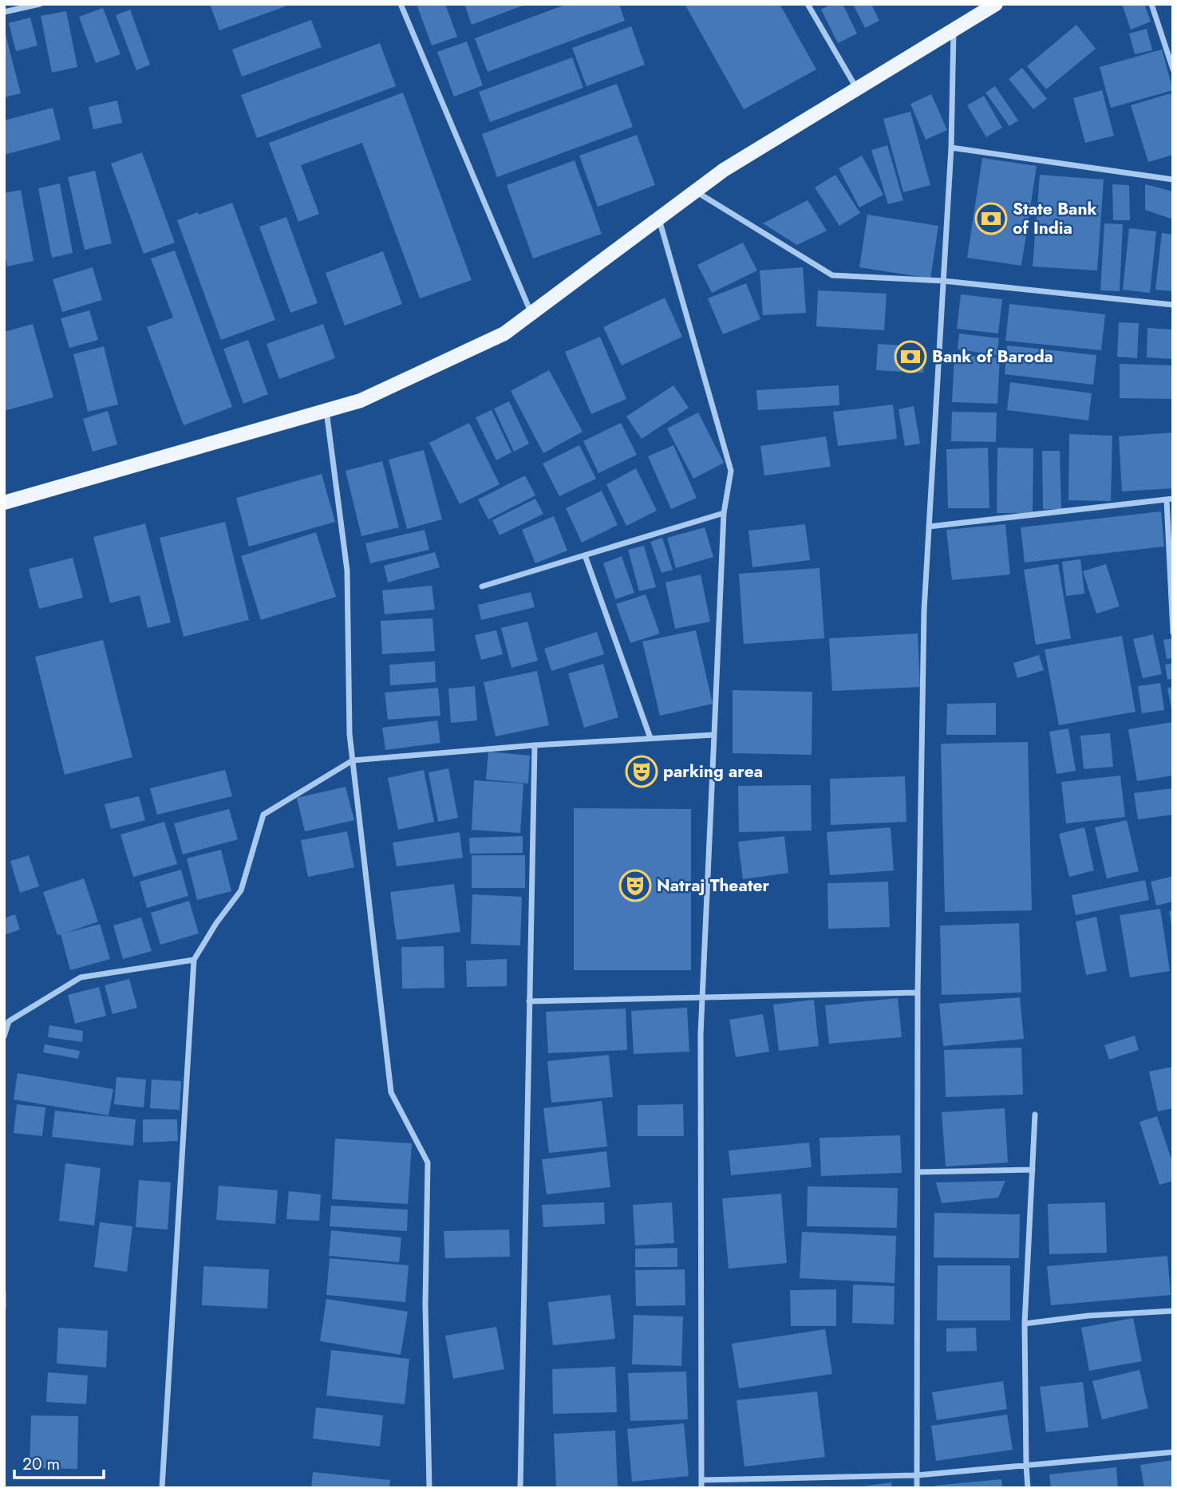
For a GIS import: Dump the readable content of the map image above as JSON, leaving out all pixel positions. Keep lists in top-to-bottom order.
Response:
{
  "places": {
    "bank": ["State Bank of India", "Bank of Baroda"],
    "theatre": ["parking area", "Natraj Theater"]
  },
  "scale_bar": "20 m"
}
